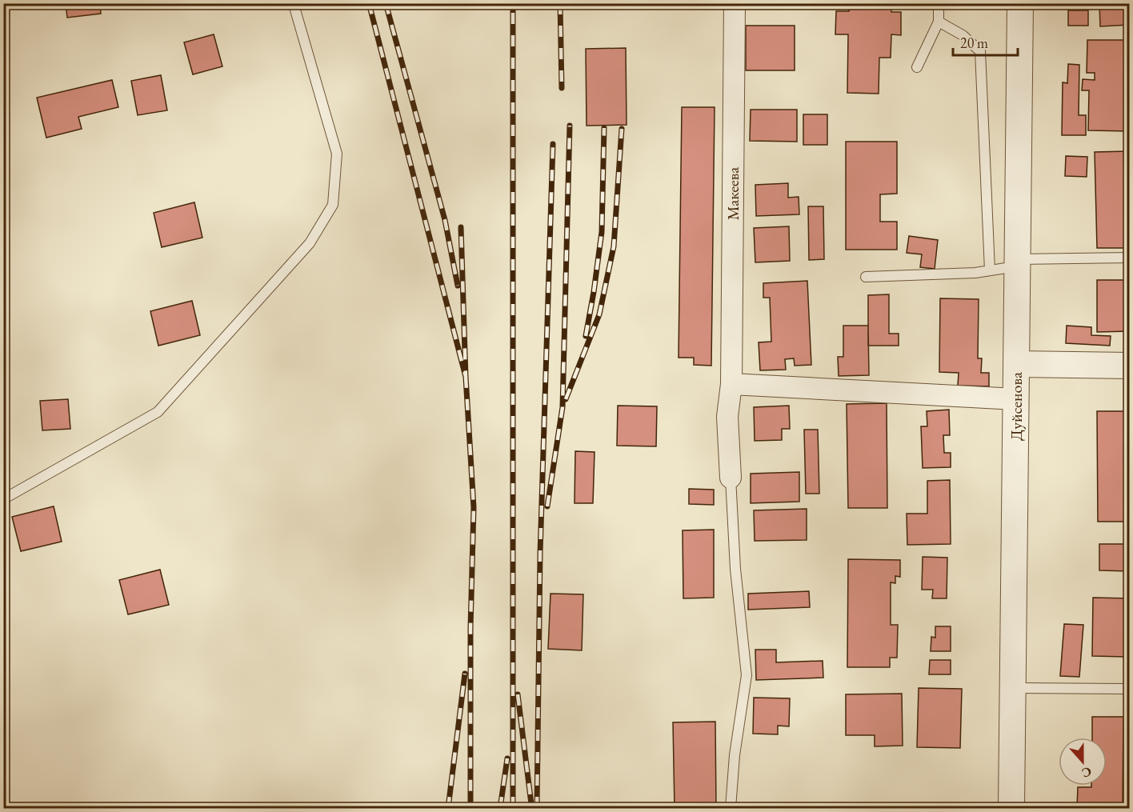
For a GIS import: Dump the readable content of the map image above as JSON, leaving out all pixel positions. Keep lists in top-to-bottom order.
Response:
{
  "streets": {
    "street": ["Макеева", "Дуйсенова"]
  },
  "scale_bar": "20 m",
  "north": "bottom"
}
